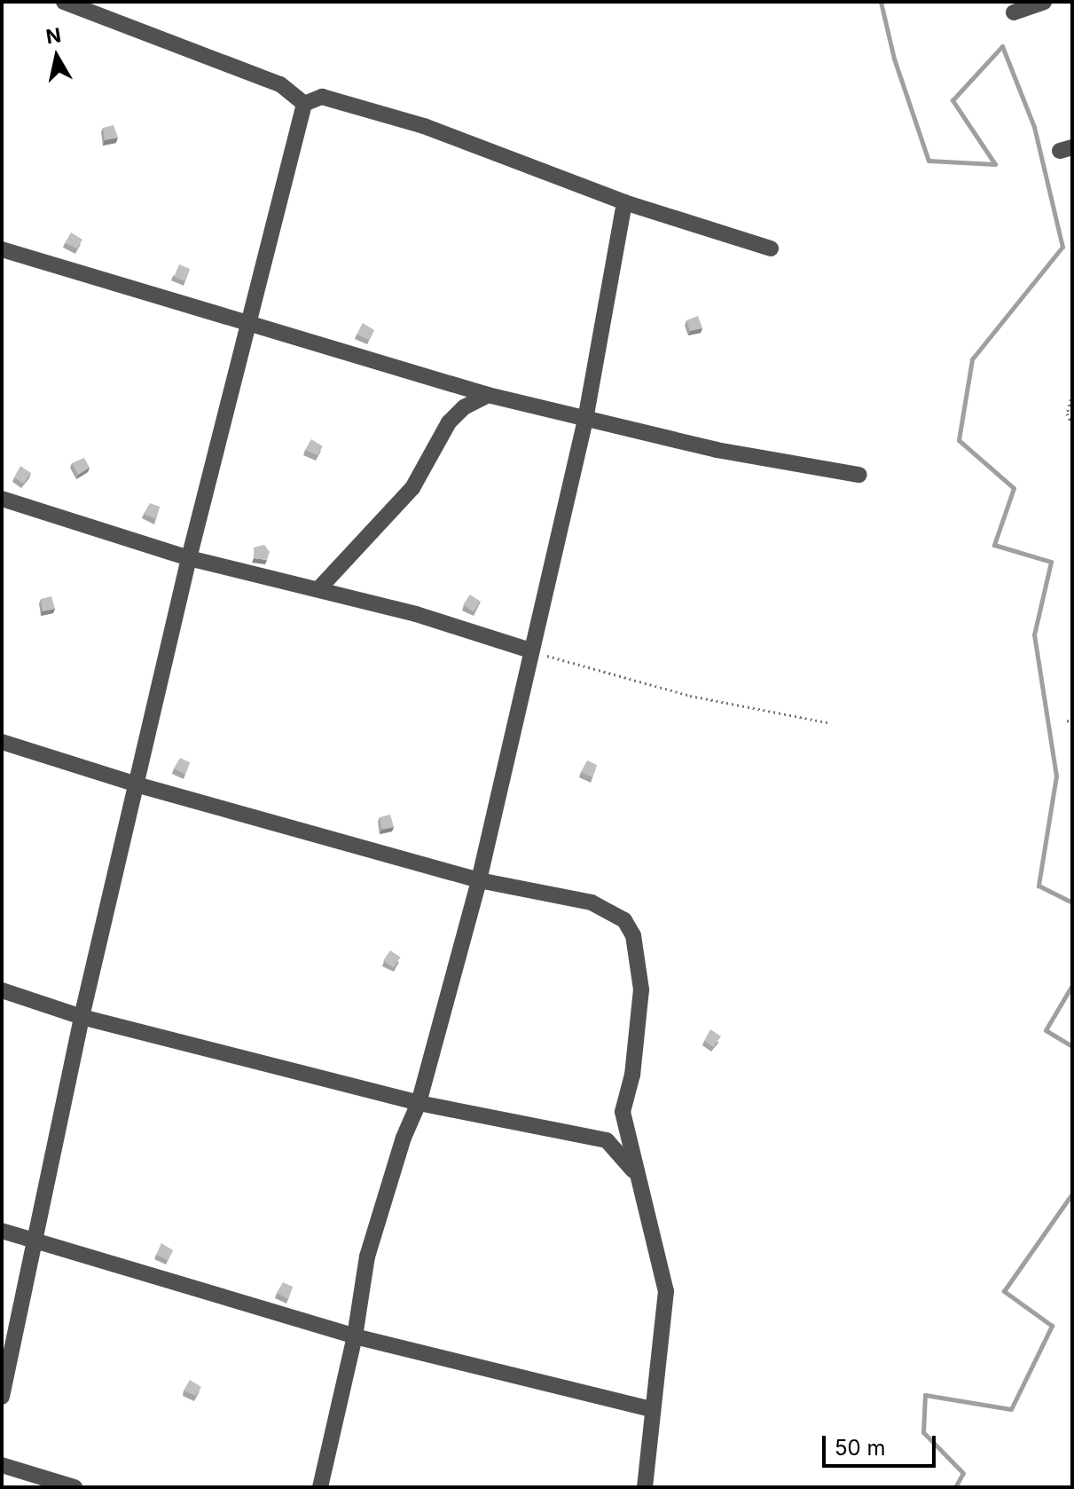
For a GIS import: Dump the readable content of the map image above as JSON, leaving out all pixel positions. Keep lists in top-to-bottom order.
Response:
{
  "scale_bar": "50 m",
  "north": "top"
}
